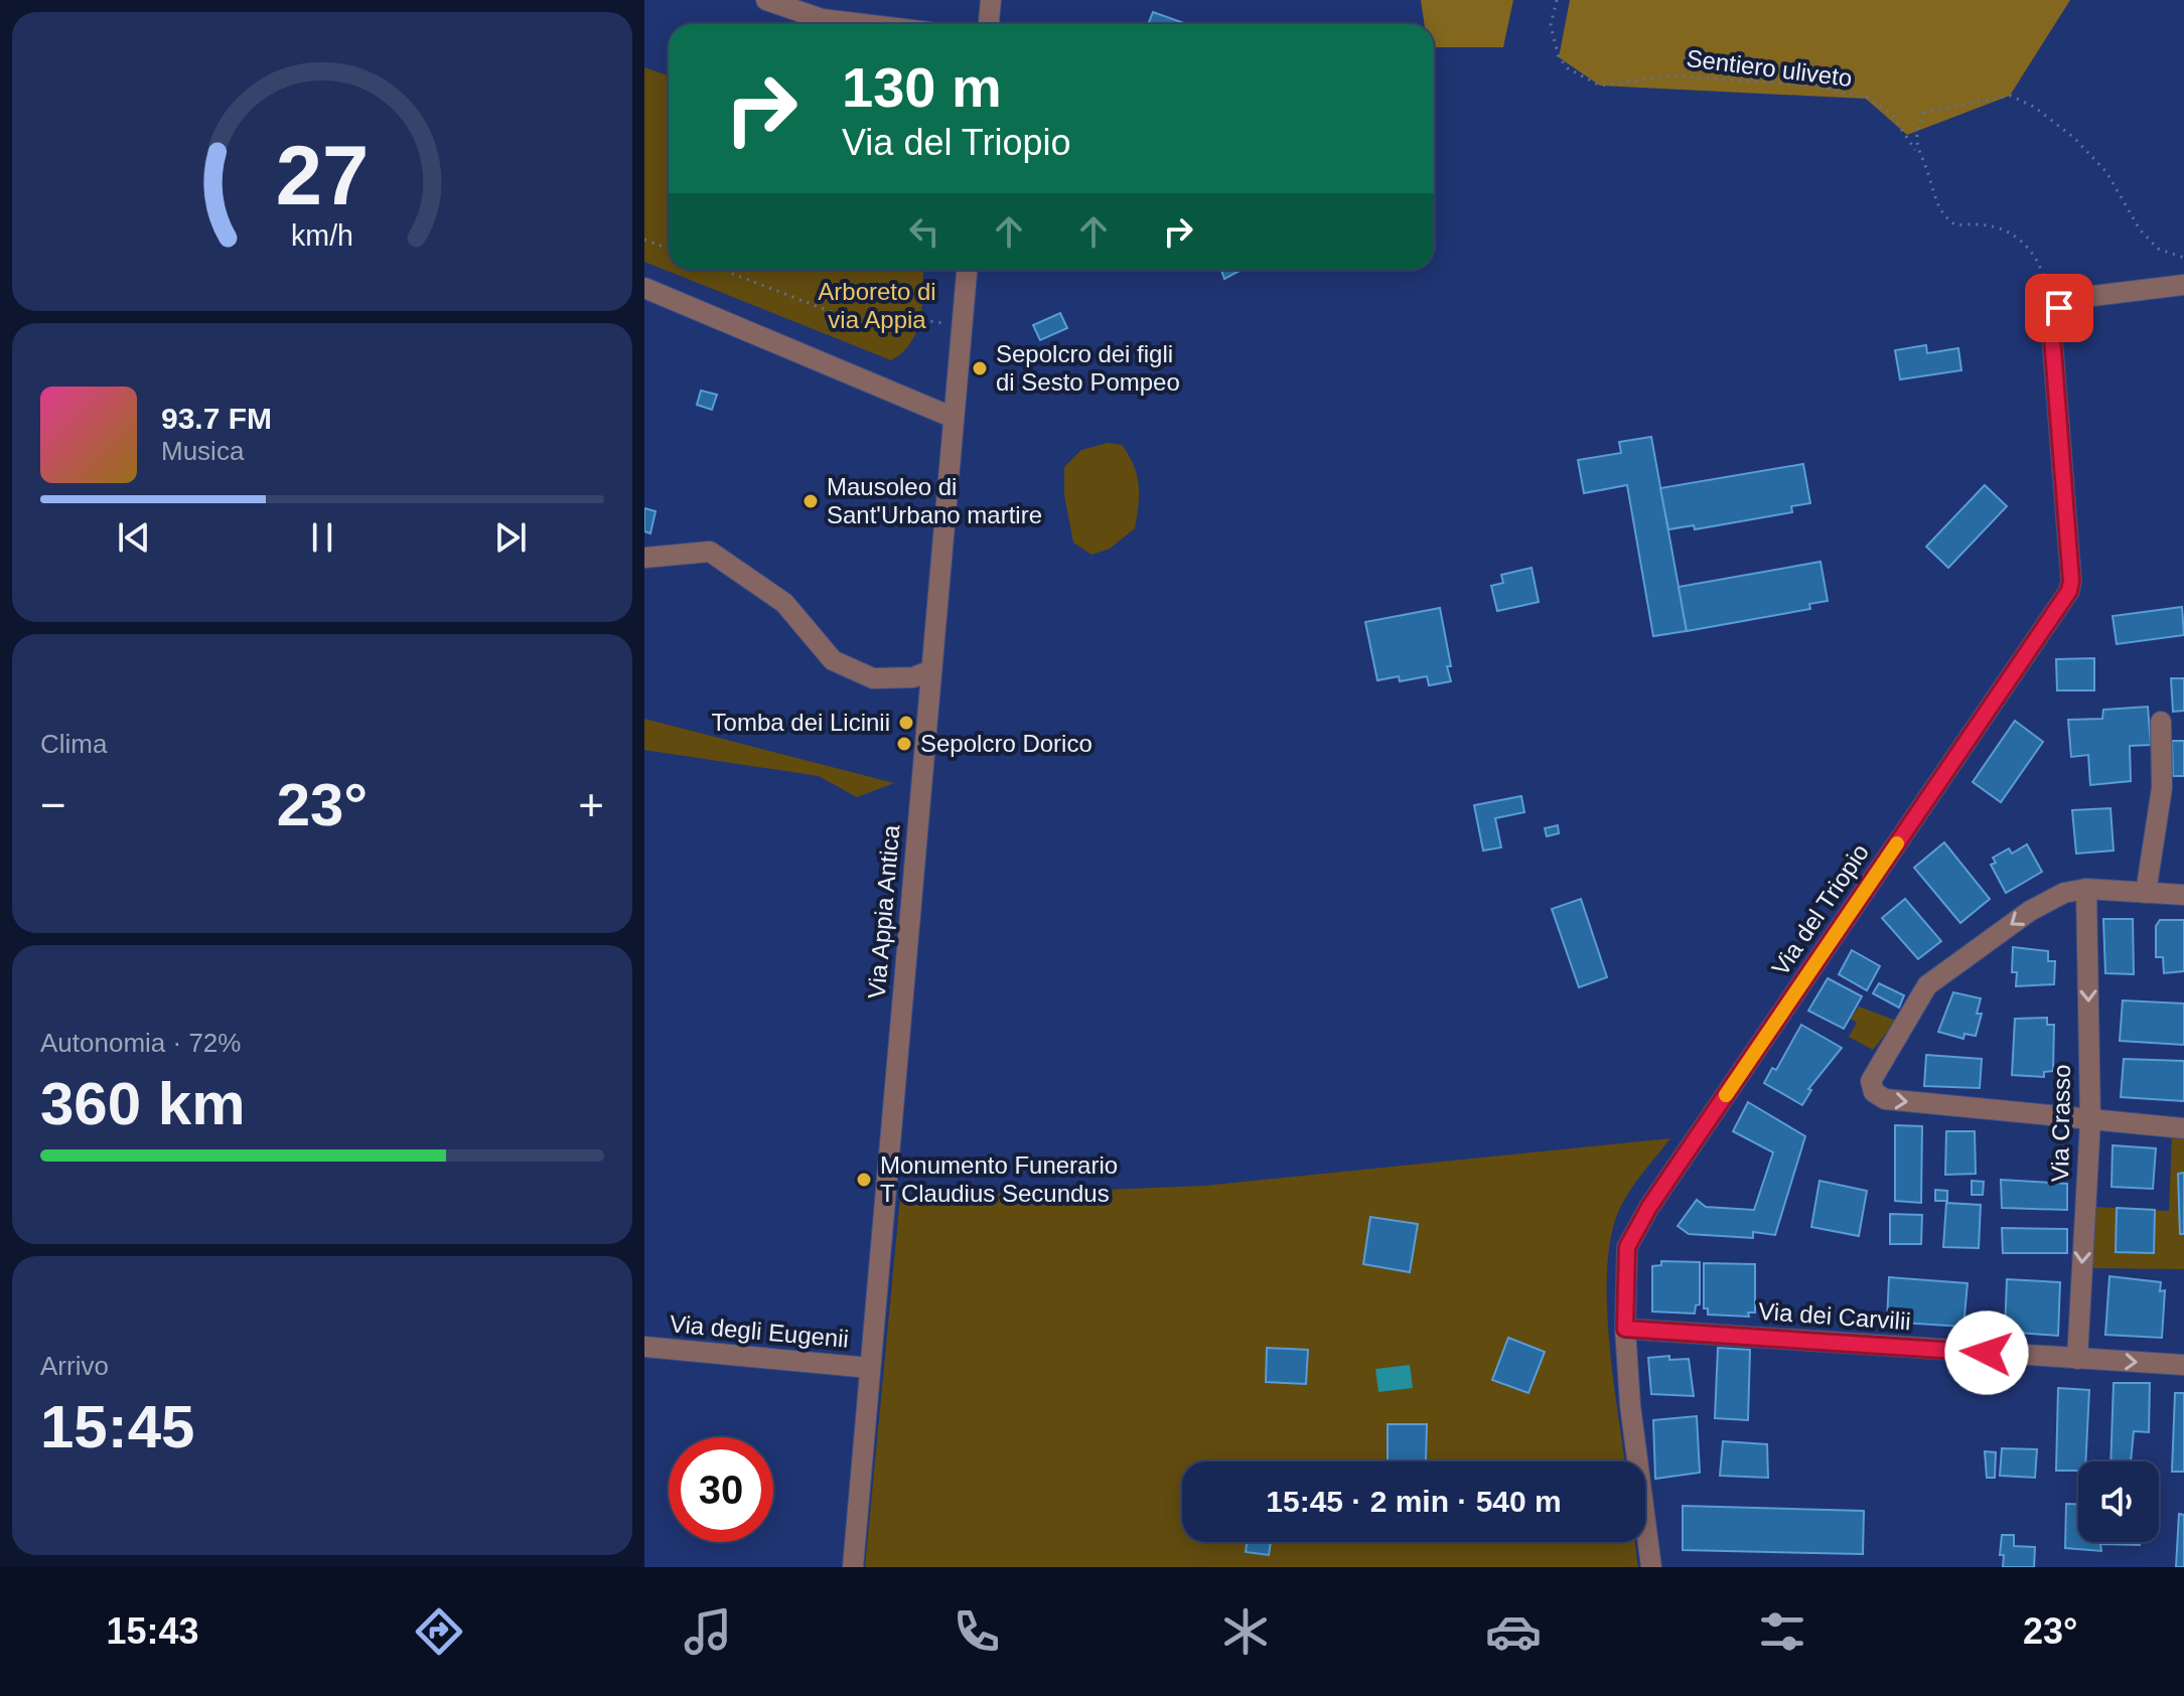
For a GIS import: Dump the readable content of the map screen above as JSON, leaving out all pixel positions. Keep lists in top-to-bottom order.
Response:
{
  "streets": {
    "street": [
      "Via del Triopio",
      "Via Appia Antica",
      "Via Crasso",
      "Via dei Carvilii",
      "Via degli Eugenii"
    ],
    "path": ["Sentiero uliveto"]
  },
  "crossings": [
    ["Sentiero uliveto", "Via del Triopio"],
    ["Via del Triopio", "Via dei Carvilii"],
    ["Via Appia Antica", "Via degli Eugenii"],
    ["Via Crasso", "Via dei Carvilii"]
  ],
  "one_way": ["Via Crasso"],
  "parks": ["Arboreto di via Appia"],
  "places": [
    "Sepolcro dei figli di Sesto Pompeo",
    "Mausoleo di Sant'Urbano martire",
    "Tomba dei Licinii",
    "Sepolcro Dorico",
    "Monumento Funerario T Claudius Secundus"
  ],
  "page": {
    "turn": ["130 m", "Via del Triopio"],
    "song": ["93.7 FM", "Musica"],
    "tile": [
      "Clima",
      ["Autonomia · 72%", "360 km"],
      ["Arrivo", "15:45"]
    ],
    "heat": ["−", "23°", "+"],
    "limit": "30",
    "trip": "15:45 · 2 min · 540 m",
    "tabs": ["15:43", "23°"],
    "gauge": ["27", "km/h"]
  }
}
